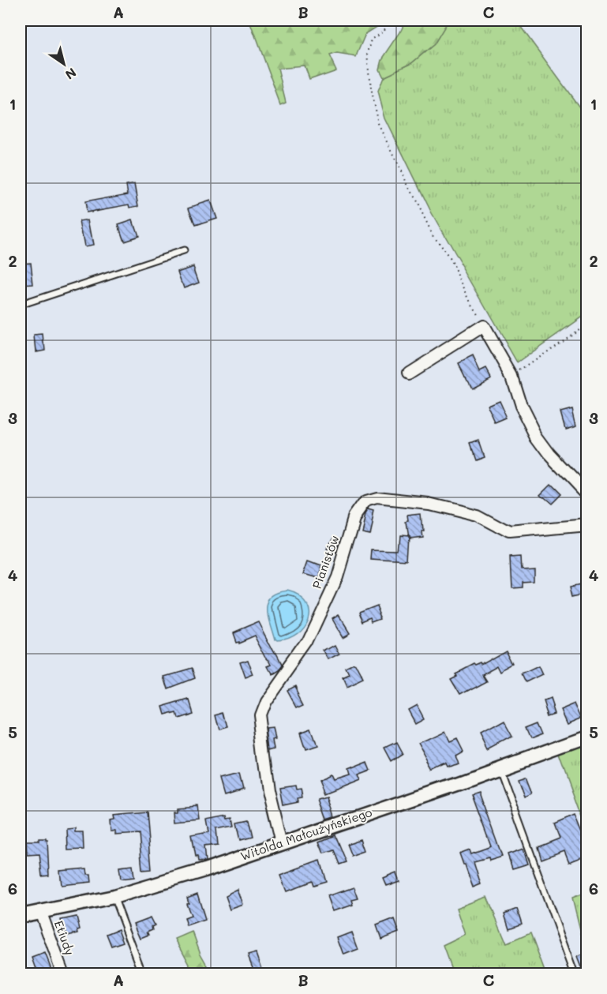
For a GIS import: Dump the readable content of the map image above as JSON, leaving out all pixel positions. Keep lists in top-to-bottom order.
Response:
{
  "streets": {
    "street": ["Pianistów", "Witolda Małcużyńskiego", "Etiudy"]
  },
  "crossings": [
    ["Pianistów", "Witolda Małcużyńskiego"],
    ["Witolda Małcużyńskiego", "Etiudy"]
  ],
  "north": "bottom right",
  "grid": {
    "columns": ["A", "B", "C"],
    "rows": [
      "1",
      "2",
      "3",
      "4",
      "5",
      "6"
    ]
  }
}
